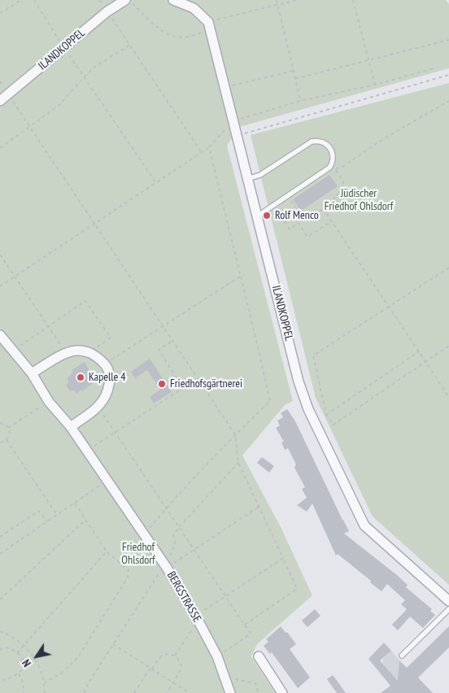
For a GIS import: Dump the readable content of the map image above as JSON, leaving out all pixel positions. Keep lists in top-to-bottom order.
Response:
{
  "streets": {
    "street": ["ILANDKOPPEL", "BERGSTRASSE"]
  },
  "parks": ["Jüdischer Friedhof Ohlsdorf", "Friedhof Ohlsdorf"],
  "places": ["Rolf Menco", "Kapelle 4", "Friedhofsgärtnerei"],
  "north": "bottom left"
}
